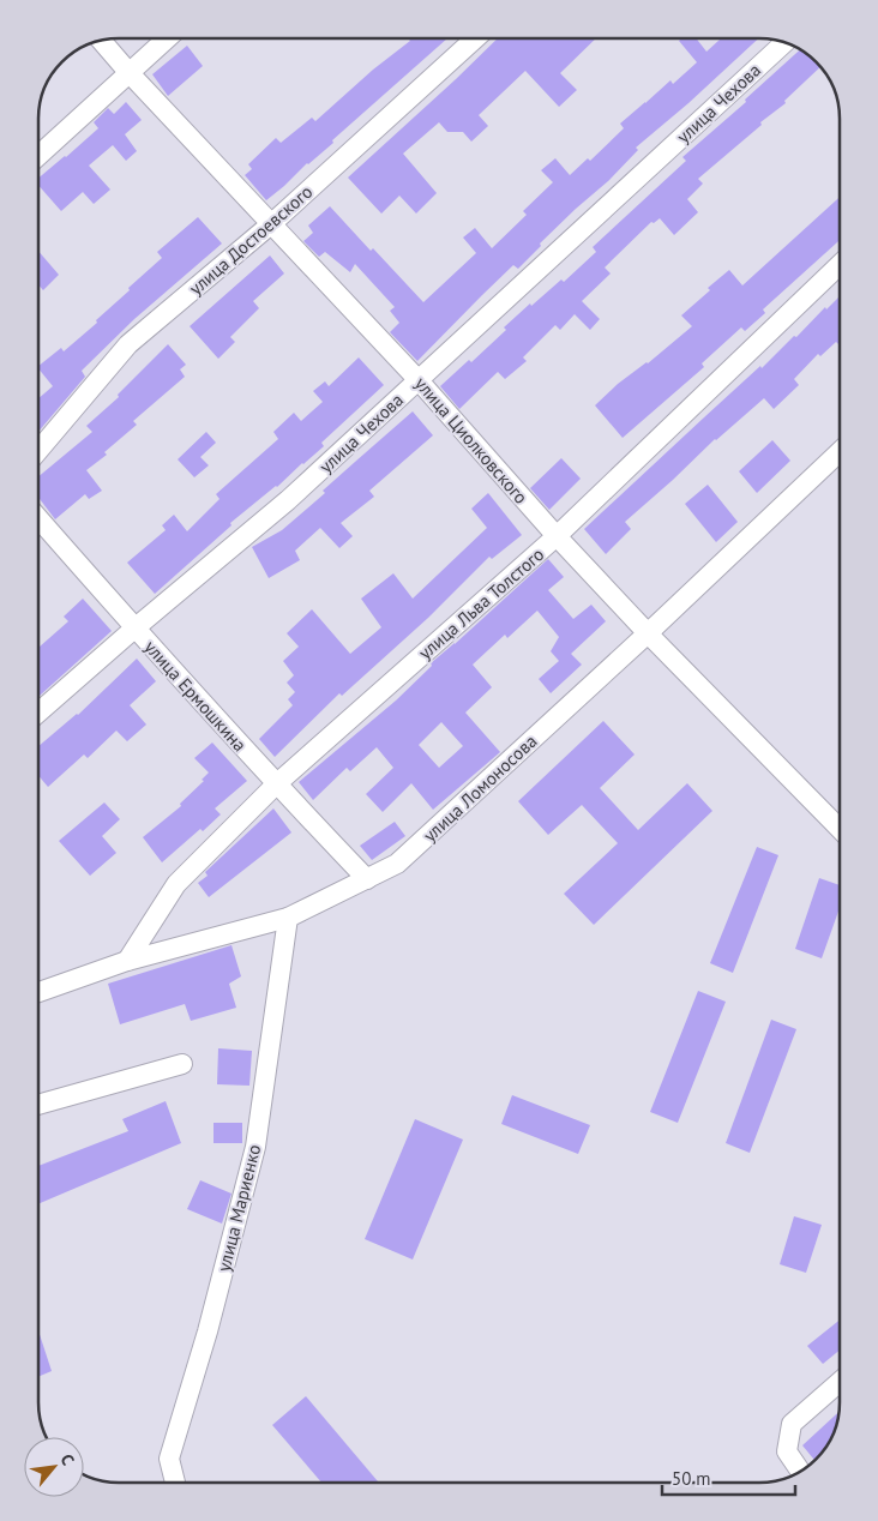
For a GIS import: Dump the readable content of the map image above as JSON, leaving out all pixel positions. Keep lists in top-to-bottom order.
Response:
{
  "streets": {
    "street": [
      "улица Чехова",
      "улица Достоевского",
      "улица Циолковского",
      "улица Льва Толстого",
      "улица Ермошкина",
      "улица Ломоносова",
      "улица Мариенко"
    ]
  },
  "crossings": [
    ["улица Чехова", "улица Циолковского"],
    ["улица Чехова", "улица Ермошкина"],
    ["улица Достоевского", "улица Циолковского"],
    ["улица Циолковского", "улица Льва Толстого"],
    ["улица Циолковского", "улица Ломоносова"],
    ["улица Льва Толстого", "улица Ермошкина"],
    ["улица Льва Толстого", "улица Ломоносова"],
    ["улица Ермошкина", "улица Ломоносова"],
    ["улица Ломоносова", "улица Мариенко"]
  ],
  "scale_bar": "50 m",
  "north": "top right"
}
